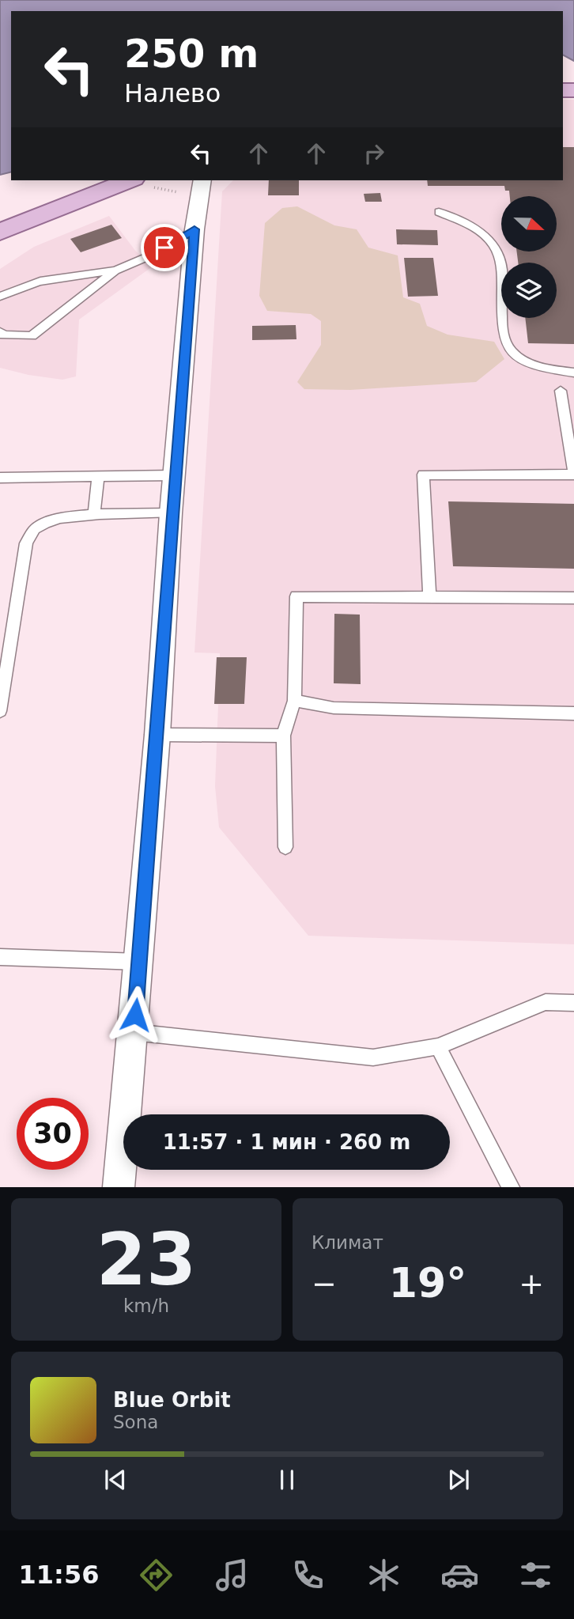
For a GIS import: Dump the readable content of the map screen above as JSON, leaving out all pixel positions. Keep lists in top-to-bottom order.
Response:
{
  "north": "right",
  "page": {
    "turn": ["250 m", "Налево"],
    "limit": "30",
    "trip": "11:57 · 1 мин · 260 m",
    "tile": [
      ["23", "km/h"],
      "Климат"
    ],
    "heat": ["−", "19°", "+"],
    "song": ["Blue Orbit", "Sona"],
    "tabs": "11:56"
  }
}
